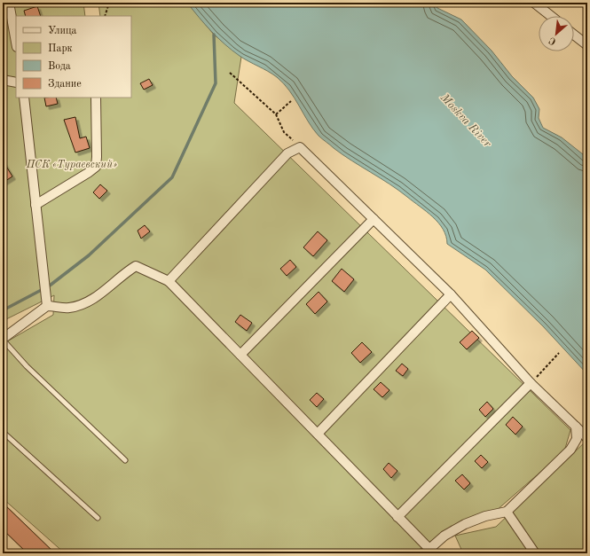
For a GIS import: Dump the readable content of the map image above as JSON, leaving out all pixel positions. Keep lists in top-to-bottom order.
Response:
{
  "water": ["Moskva River"],
  "parks": ["ПСК «Тураевский»"],
  "legend": [
    "Улица",
    "Парк",
    "Вода",
    "Здание"
  ],
  "north": "bottom left"
}
